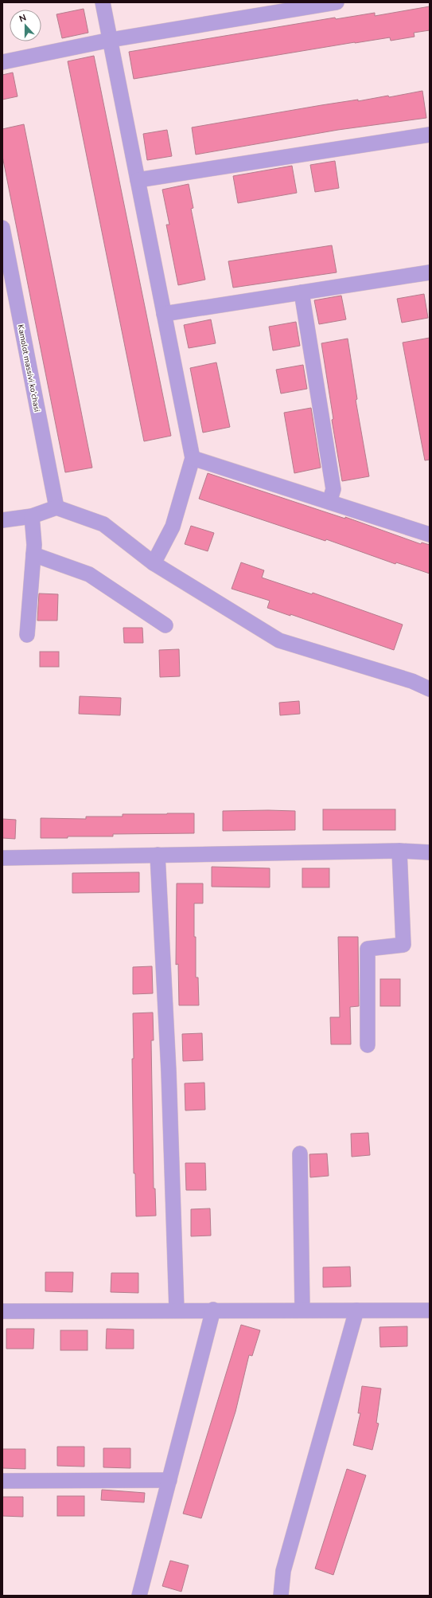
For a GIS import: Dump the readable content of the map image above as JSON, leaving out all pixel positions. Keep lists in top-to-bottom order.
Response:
{
  "streets": {
    "street": ["Kamolot massivi ko'chasi"]
  },
  "north": "top"
}
